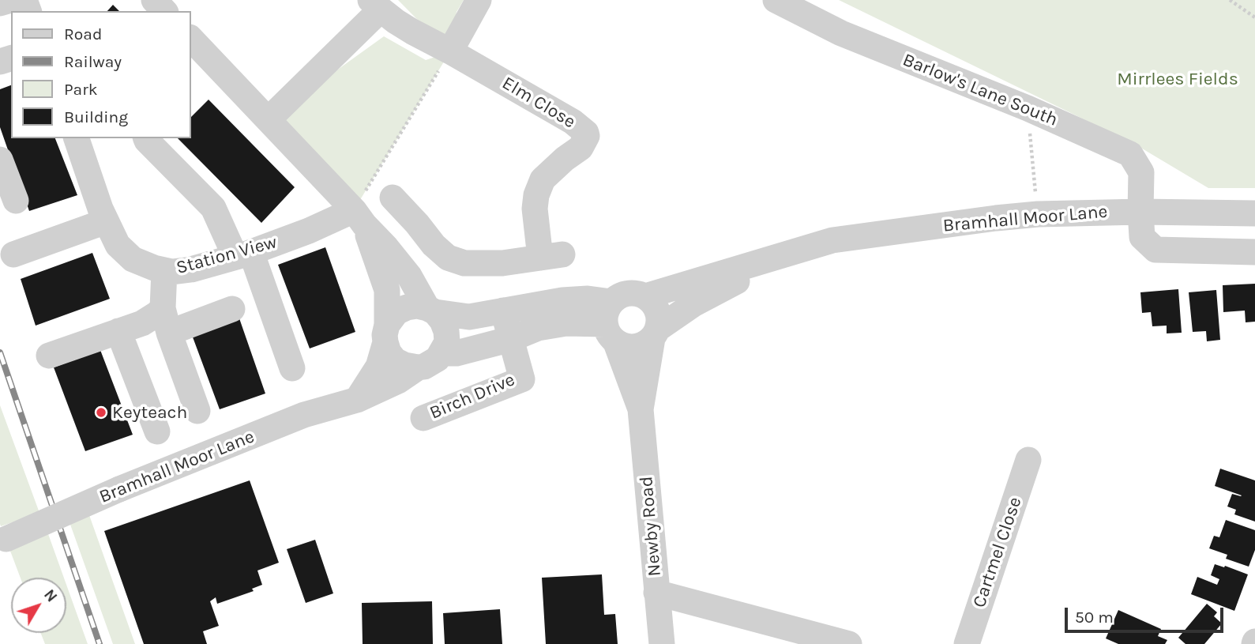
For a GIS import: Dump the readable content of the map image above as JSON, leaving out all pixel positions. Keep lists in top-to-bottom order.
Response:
{
  "streets": {
    "street": [
      "Barlow's Lane South",
      "Elm Close",
      "Bramhall Moor Lane",
      "Station View",
      "Birch Drive",
      "Newby Road",
      "Cartmel Close"
    ]
  },
  "crossings": [
    ["Barlow's Lane South", "Bramhall Moor Lane"],
    ["Bramhall Moor Lane", "Birch Drive"],
    ["Bramhall Moor Lane", "Newby Road"]
  ],
  "parks": ["Mirrlees Fields"],
  "places": ["Keyteach"],
  "legend": [
    "Road",
    "Railway",
    "Park",
    "Building"
  ],
  "scale_bar": "50 m",
  "north": "top right"
}
